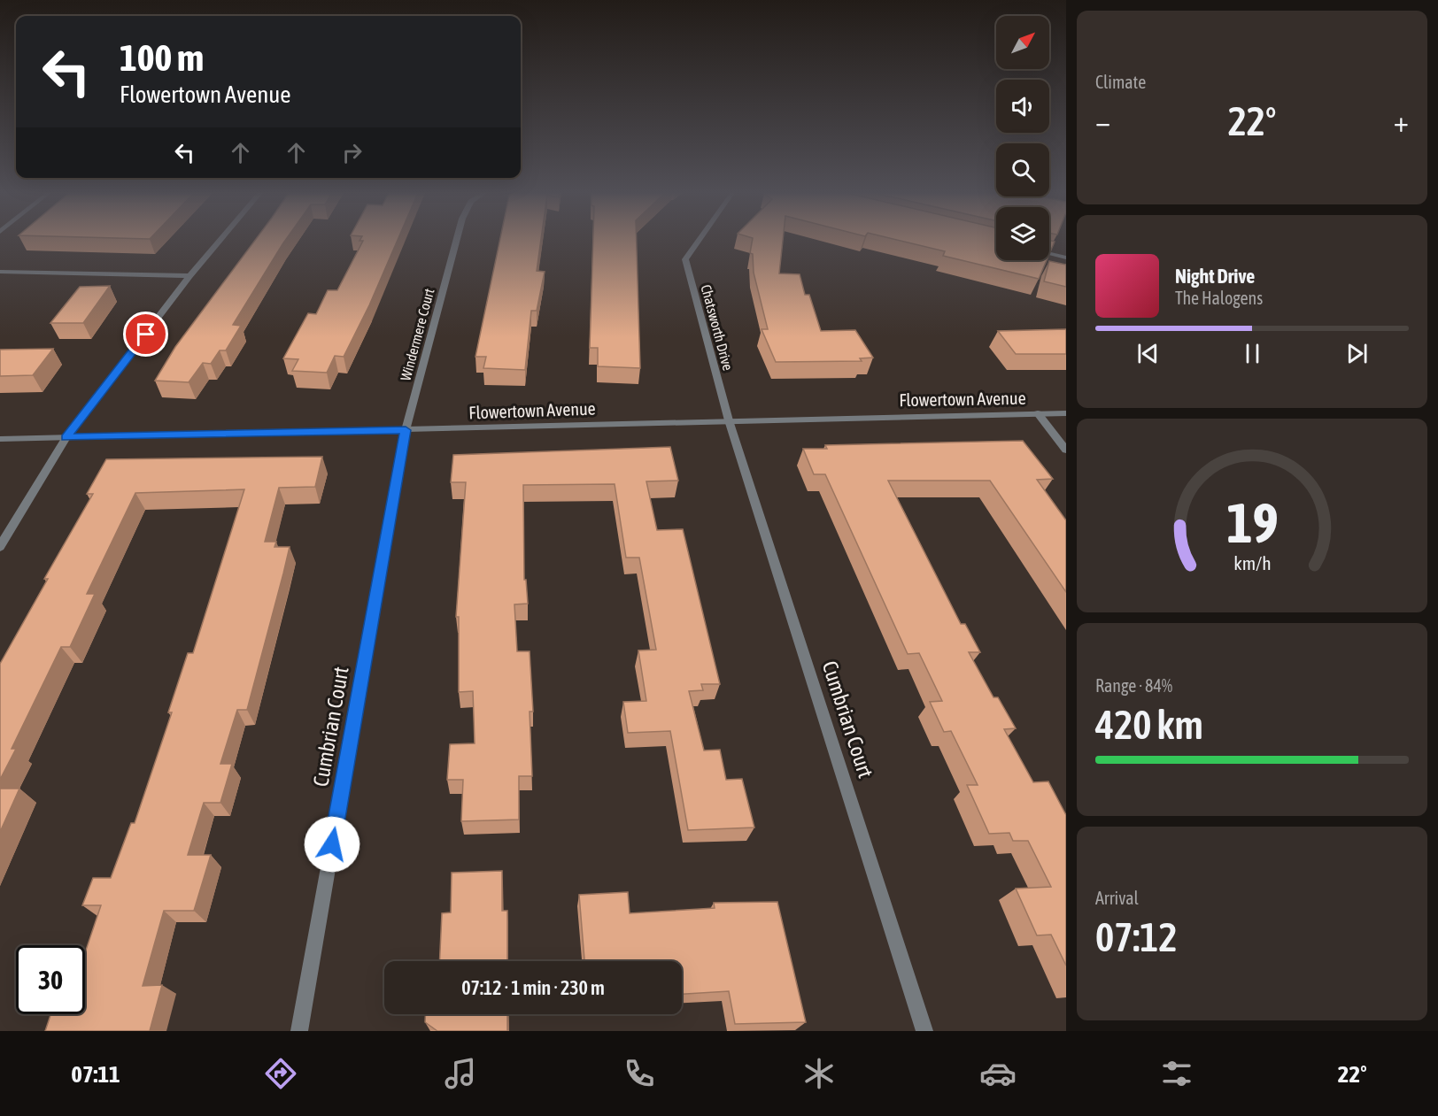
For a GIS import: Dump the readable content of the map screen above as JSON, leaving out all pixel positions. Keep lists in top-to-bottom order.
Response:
{
  "streets": {
    "street": [
      "Chatsworth Drive",
      "Windermere Court",
      "Flowertown Avenue",
      "Cumbrian Court"
    ]
  },
  "crossings": [
    ["Chatsworth Drive", "Flowertown Avenue"],
    ["Chatsworth Drive", "Cumbrian Court"],
    ["Windermere Court", "Flowertown Avenue"],
    ["Windermere Court", "Cumbrian Court"],
    ["Flowertown Avenue", "Cumbrian Court"]
  ],
  "north": "top right",
  "page": {
    "tile": [
      "Climate",
      ["Range · 84%", "420 km"],
      ["Arrival", "07:12"]
    ],
    "turn": ["100 m", "Flowertown Avenue"],
    "heat": ["−", "22°", "+"],
    "song": ["Night Drive", "The Halogens"],
    "limit": "30",
    "trip": "07:12 · 1 min · 230 m",
    "tabs": ["07:11", "22°"],
    "gauge": ["19", "km/h"]
  }
}
